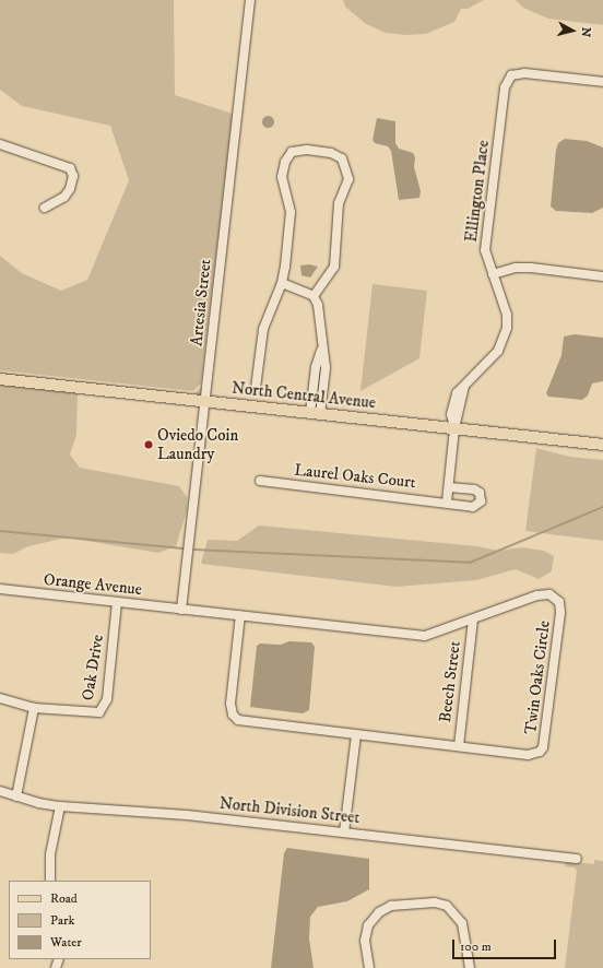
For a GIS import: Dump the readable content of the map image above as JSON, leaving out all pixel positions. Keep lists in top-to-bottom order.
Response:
{
  "streets": {
    "main road": ["North Central Avenue"],
    "street": [
      "Ellington Place",
      "Artesia Street",
      "Laurel Oaks Court",
      "Orange Avenue",
      "Oak Drive",
      "Twin Oaks Circle",
      "Beech Street",
      "North Division Street"
    ]
  },
  "crossings": [
    ["Ellington Place", "North Central Avenue"],
    ["Artesia Street", "North Central Avenue"],
    ["Artesia Street", "Orange Avenue"],
    ["Artesia Street", "Twin Oaks Circle"],
    ["Orange Avenue", "Oak Drive"],
    ["Orange Avenue", "Twin Oaks Circle"],
    ["Twin Oaks Circle", "Beech Street"]
  ],
  "places": ["Oviedo Coin Laundry"],
  "legend": ["Road", "Park", "Water"],
  "scale_bar": "100 m",
  "north": "right"
}
